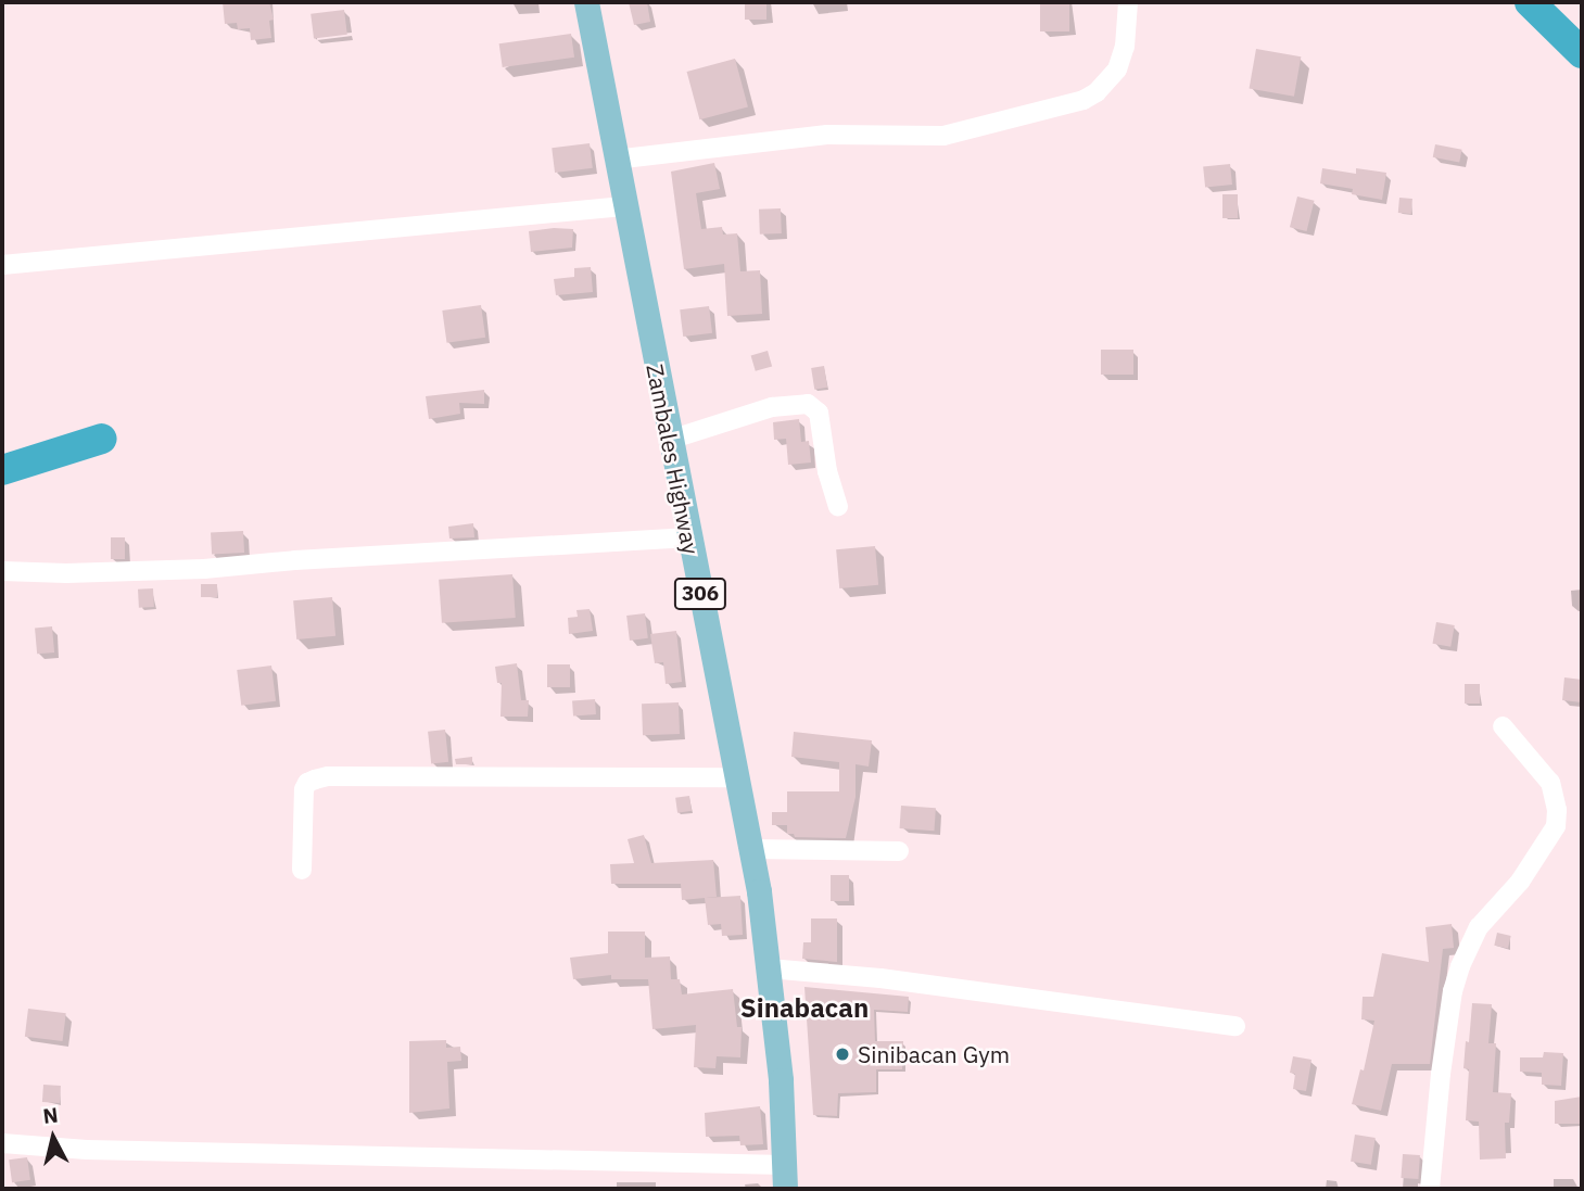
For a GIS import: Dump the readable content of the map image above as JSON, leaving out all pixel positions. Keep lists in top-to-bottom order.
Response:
{
  "streets": {
    "main road": ["Zambales Highway", "306"]
  },
  "districts": ["Sinabacan"],
  "places": ["Sinibacan Gym"],
  "north": "top"
}
